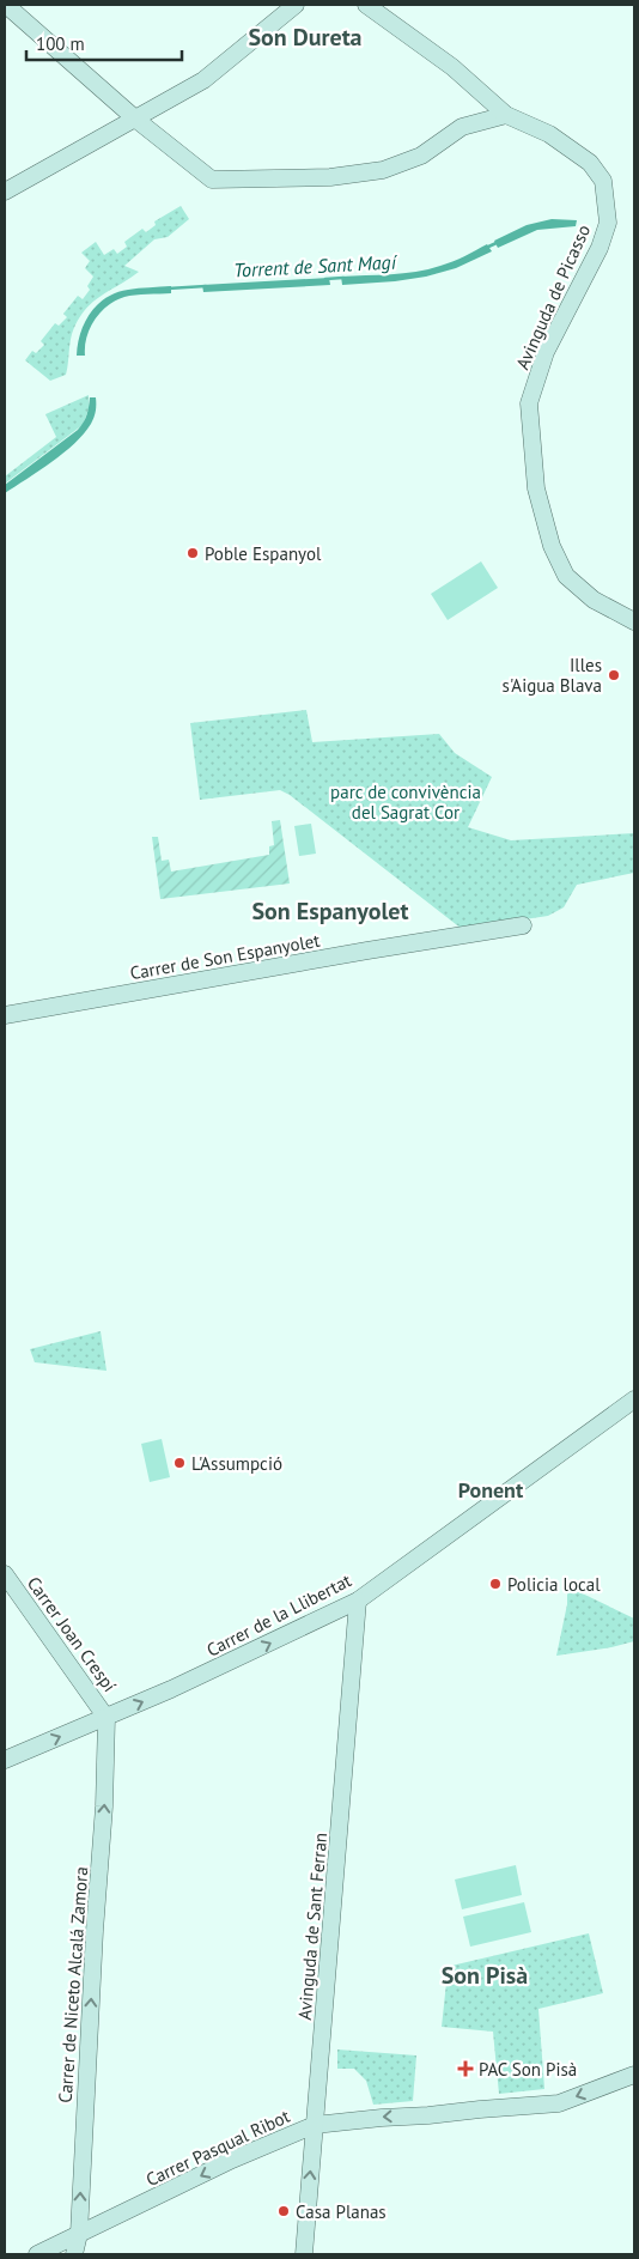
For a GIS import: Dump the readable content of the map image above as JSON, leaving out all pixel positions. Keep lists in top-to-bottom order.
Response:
{
  "streets": {
    "street": [
      "Avinguda de Picasso",
      "Carrer de Son Espanyolet",
      "Carrer de la Llibertat",
      "Carrer Joan Crespí",
      "Avinguda de Sant Ferran",
      "Carrer de Niceto Alcalá Zamora",
      "Carrer Pasqual Ribot"
    ]
  },
  "crossings": [
    ["Carrer de la Llibertat", "Carrer Joan Crespí"],
    ["Carrer de la Llibertat", "Avinguda de Sant Ferran"],
    ["Carrer de la Llibertat", "Carrer de Niceto Alcalá Zamora"],
    ["Carrer Joan Crespí", "Carrer de Niceto Alcalá Zamora"],
    ["Avinguda de Sant Ferran", "Carrer Pasqual Ribot"],
    ["Carrer de Niceto Alcalá Zamora", "Carrer Pasqual Ribot"]
  ],
  "one_way": ["Carrer de la Llibertat", "Carrer de Niceto Alcalá Zamora", "Carrer Pasqual Ribot"],
  "districts": [
    "Son Dureta",
    "Son Espanyolet",
    "Ponent",
    "Son Pisà"
  ],
  "water": ["Torrent de Sant Magí"],
  "parks": ["parc de convivència del Sagrat Cor"],
  "places": {
    "other": [
      "Poble Espanyol",
      "Illes s'Aigua Blava",
      "L'Assumpció",
      "Policia local",
      "Casa Planas"
    ],
    "health": ["PAC Son Pisà"]
  },
  "scale_bar": "100 m"
}
